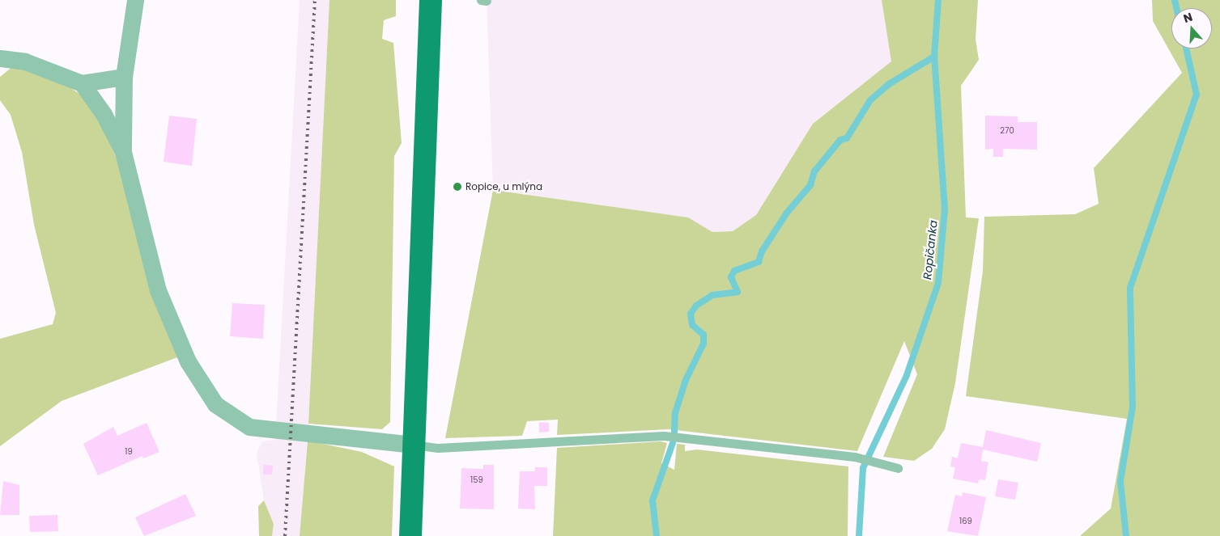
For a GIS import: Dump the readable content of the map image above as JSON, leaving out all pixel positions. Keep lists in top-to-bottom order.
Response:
{
  "water": ["Ropičanka"],
  "places": ["Ropice, u mlýna"],
  "house_numbers": [
    "270",
    "19",
    "159",
    "169"
  ],
  "north": "top"
}
